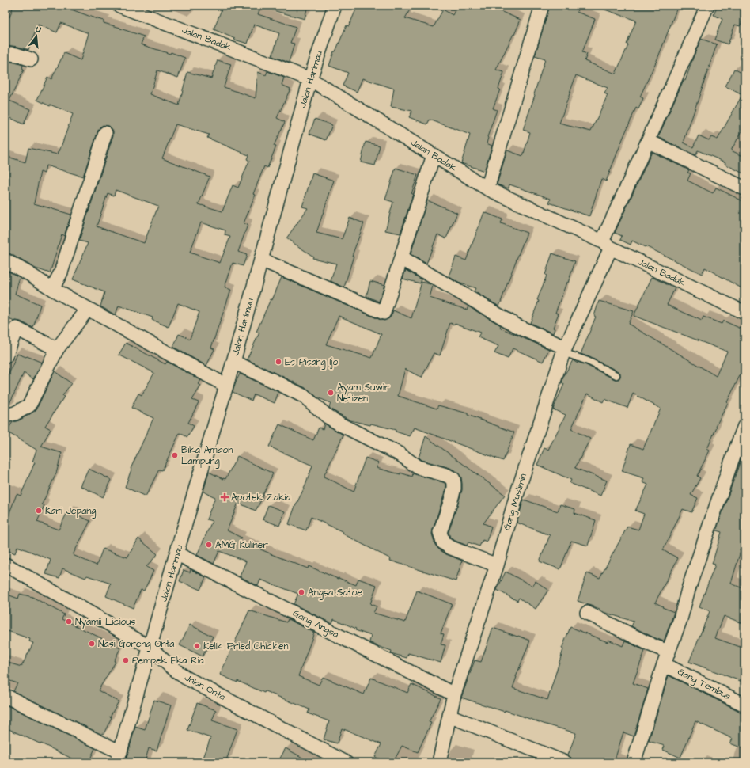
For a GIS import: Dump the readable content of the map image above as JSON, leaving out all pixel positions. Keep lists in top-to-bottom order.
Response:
{
  "streets": {
    "street": [
      "Jalan Badak",
      "Jalan Harimau",
      "Gang Muslimin",
      "Gang Angsa",
      "Gang Tembus",
      "Jalan Onta"
    ]
  },
  "crossings": [
    ["Jalan Badak", "Jalan Harimau"],
    ["Jalan Badak", "Gang Muslimin"],
    ["Jalan Harimau", "Gang Angsa"],
    ["Jalan Harimau", "Jalan Onta"],
    ["Gang Muslimin", "Gang Angsa"]
  ],
  "places": {
    "other": [
      "Es Pisang Ijo",
      "Ayam Suwir Netizen",
      "Bika Ambon Lampung",
      "Kari Jepang",
      "AMG Kuliner",
      "Angsa Satoe",
      "Nyamii Licious",
      "Nasi Goreng Onta",
      "Kelik Fried Chicken",
      "Pempek Eka Ria"
    ],
    "health": ["Apotek Zakia"]
  },
  "north": "top"
}
